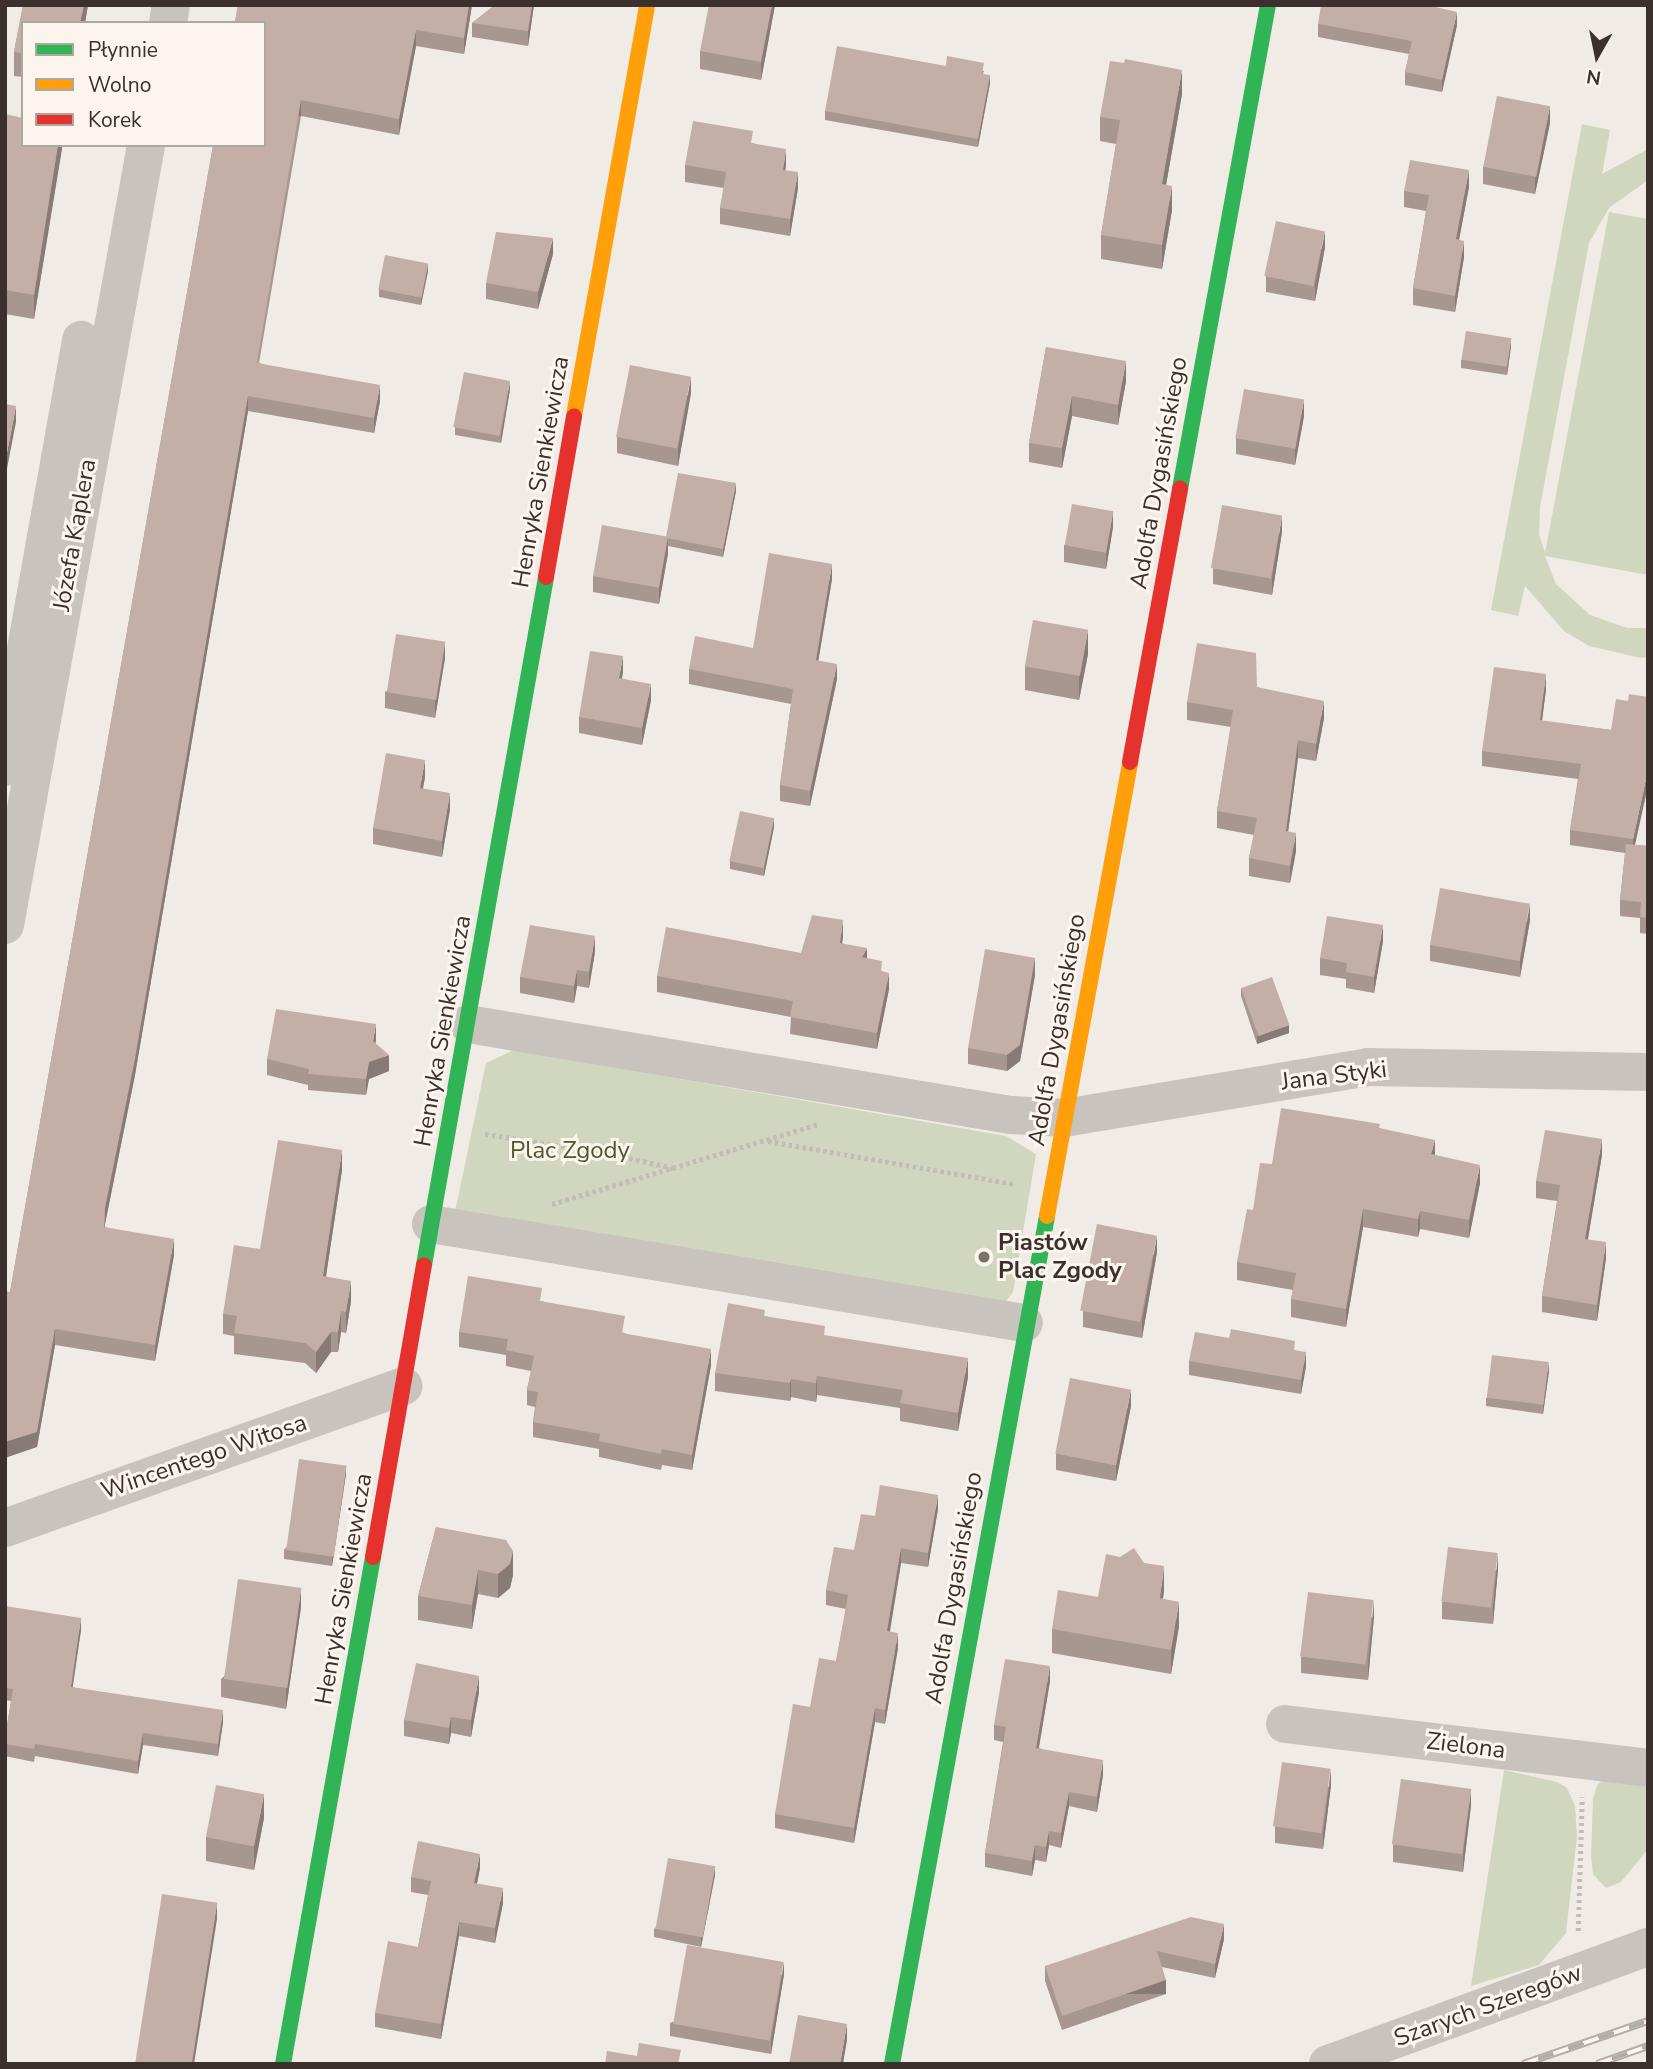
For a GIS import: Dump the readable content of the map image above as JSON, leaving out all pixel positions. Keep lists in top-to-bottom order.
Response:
{
  "streets": {
    "street": [
      "Henryka Sienkiewicza",
      "Adolfa Dygasińskiego",
      "Józefa Kaplera",
      "Jana Styki",
      "Wincentego Witosa",
      "Zielona",
      "Szarych Szeregów"
    ]
  },
  "crossings": [
    ["Henryka Sienkiewicza", "Wincentego Witosa"],
    ["Adolfa Dygasińskiego", "Jana Styki"]
  ],
  "parks": ["Plac Zgody"],
  "places": ["Piastów Plac Zgody"],
  "legend": ["Płynnie", "Wolno", "Korek"],
  "north": "bottom"
}
